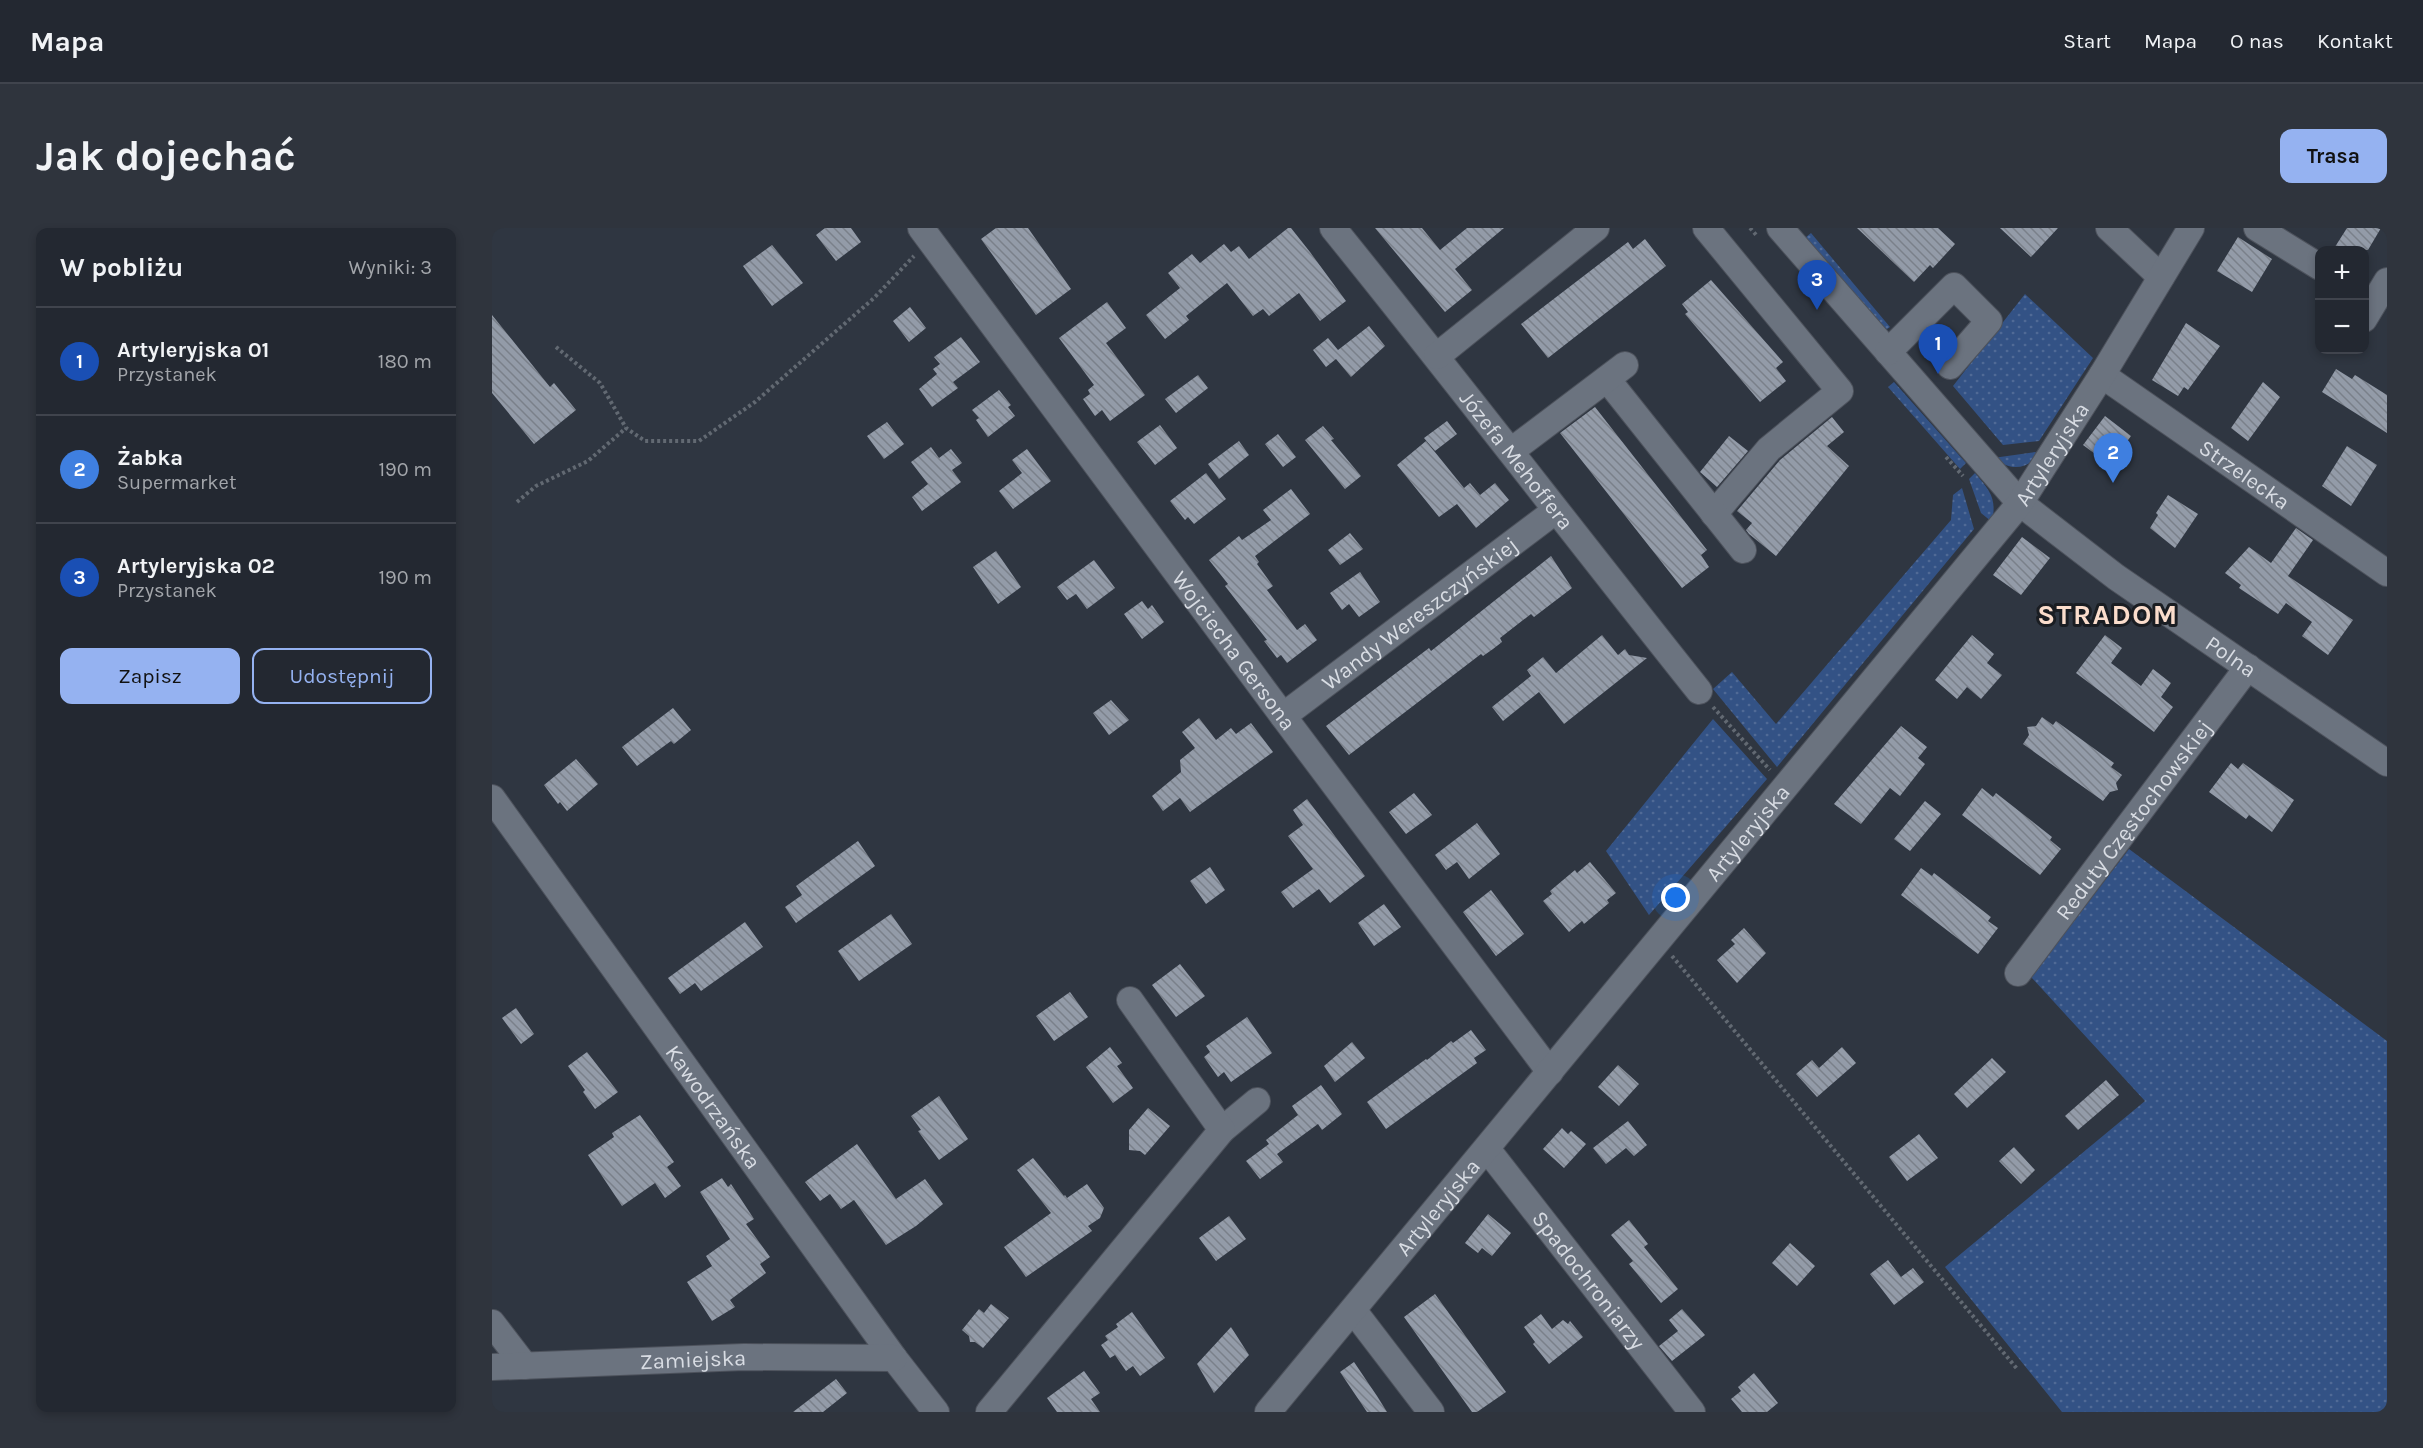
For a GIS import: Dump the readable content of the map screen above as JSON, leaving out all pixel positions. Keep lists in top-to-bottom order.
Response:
{
  "streets": {
    "street": [
      "Artyleryjska",
      "Józefa Mehoffera",
      "Strzelecka",
      "Wandy Wereszczyńskiej",
      "Wojciecha Gersona",
      "Polna",
      "Reduty Częstochowskiej",
      "Kawodrzańska",
      "Spadochroniarzy",
      "Zamiejska"
    ]
  },
  "crossings": [
    ["Artyleryjska", "Strzelecka"],
    ["Artyleryjska", "Wojciecha Gersona"],
    ["Artyleryjska", "Polna"],
    ["Artyleryjska", "Spadochroniarzy"],
    ["Józefa Mehoffera", "Wandy Wereszczyńskiej"],
    ["Wandy Wereszczyńskiej", "Wojciecha Gersona"],
    ["Polna", "Reduty Częstochowskiej"],
    ["Kawodrzańska", "Zamiejska"]
  ],
  "districts": ["STRADOM"],
  "page": {
    "header": "Mapa",
    "nav": [
      "Start",
      "Mapa",
      "O nas",
      "Kontakt"
    ],
    "buttons": [
      "Trasa",
      ["Zapisz", "Udostępnij"]
    ],
    "title": "Jak dojechać",
    "heading": ["W pobliżu", "Wyniki: 3"],
    "map_buttons": ["+", "−"],
    "pins": ["3", "1", "2"],
    "list": [
      {
        "mark": "1",
        "name": "Artyleryjska 01",
        "note": "Przystanek",
        "value": "180 m"
      },
      {
        "mark": "2",
        "name": "Żabka",
        "note": "Supermarket",
        "value": "190 m"
      },
      {
        "mark": "3",
        "name": "Artyleryjska 02",
        "note": "Przystanek",
        "value": "190 m"
      }
    ]
  }
}
